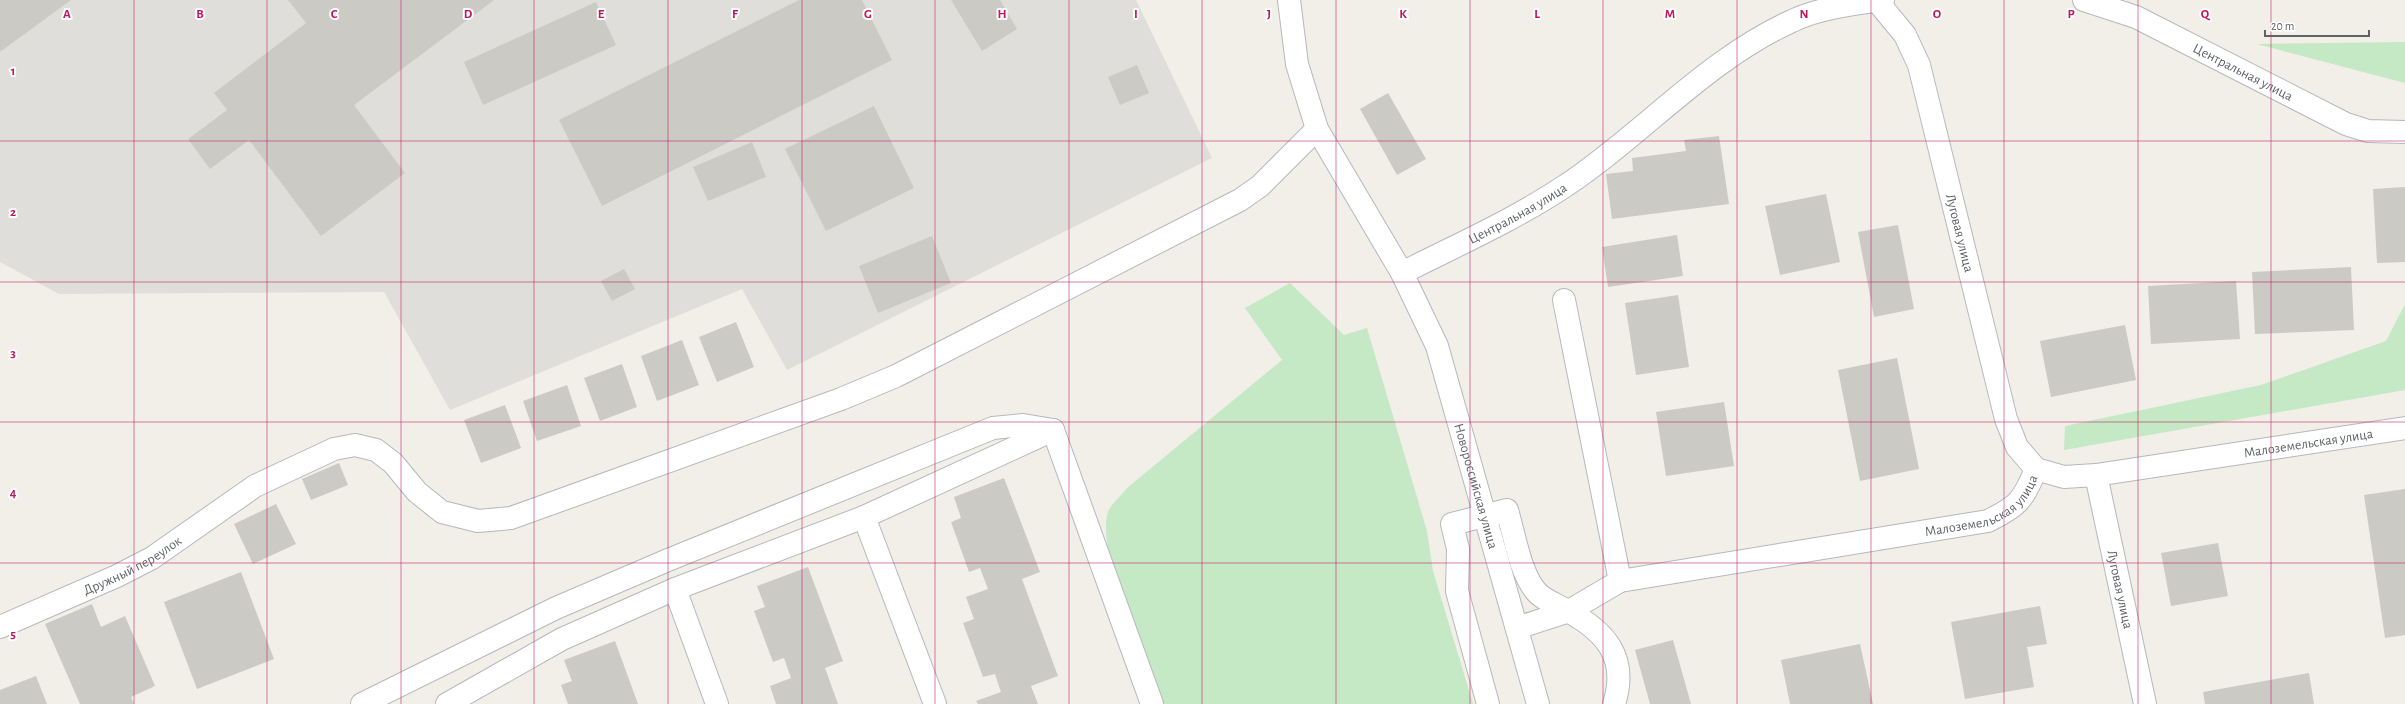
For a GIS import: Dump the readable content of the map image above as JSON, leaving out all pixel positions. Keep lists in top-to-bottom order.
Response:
{
  "streets": {
    "street": [
      "Центральная улица",
      "Луговая улица",
      "Малоземельская улица",
      "Новороссийская улица",
      "Дружный переулок"
    ]
  },
  "crossings": [
    ["Центральная улица", "Луговая улица"],
    ["Центральная улица", "Новороссийская улица"],
    ["Луговая улица", "Малоземельская улица"]
  ],
  "scale_bar": "20 m",
  "grid": {
    "columns": [
      "A",
      "B",
      "C",
      "D",
      "E",
      "F",
      "G",
      "H",
      "I",
      "J",
      "K",
      "L",
      "M",
      "N",
      "O",
      "P",
      "Q"
    ],
    "rows": [
      "1",
      "2",
      "3",
      "4",
      "5"
    ]
  }
}
